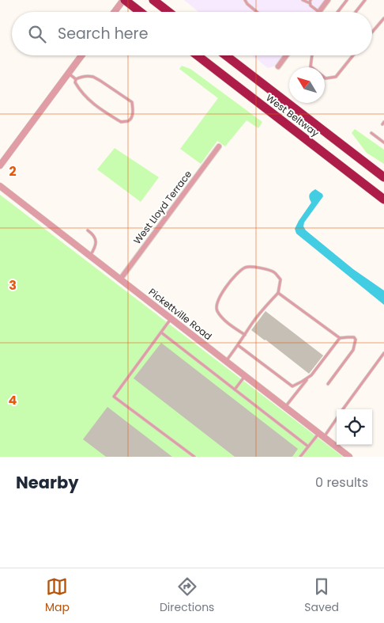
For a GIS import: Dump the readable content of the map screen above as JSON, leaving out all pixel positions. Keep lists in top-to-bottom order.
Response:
{
  "streets": {
    "highway": ["West Beltway"],
    "street": ["West Lloyd Terrace", "Pickettville Road"]
  },
  "crossings": [
    ["West Lloyd Terrace", "Pickettville Road"]
  ],
  "north": "top left",
  "page": {
    "search": "Search here",
    "heading": ["Nearby", "0 results"],
    "nav": ["Map", "Directions", "Saved"]
  },
  "grid": {
    "rows": ["2", "3", "4"]
  }
}
